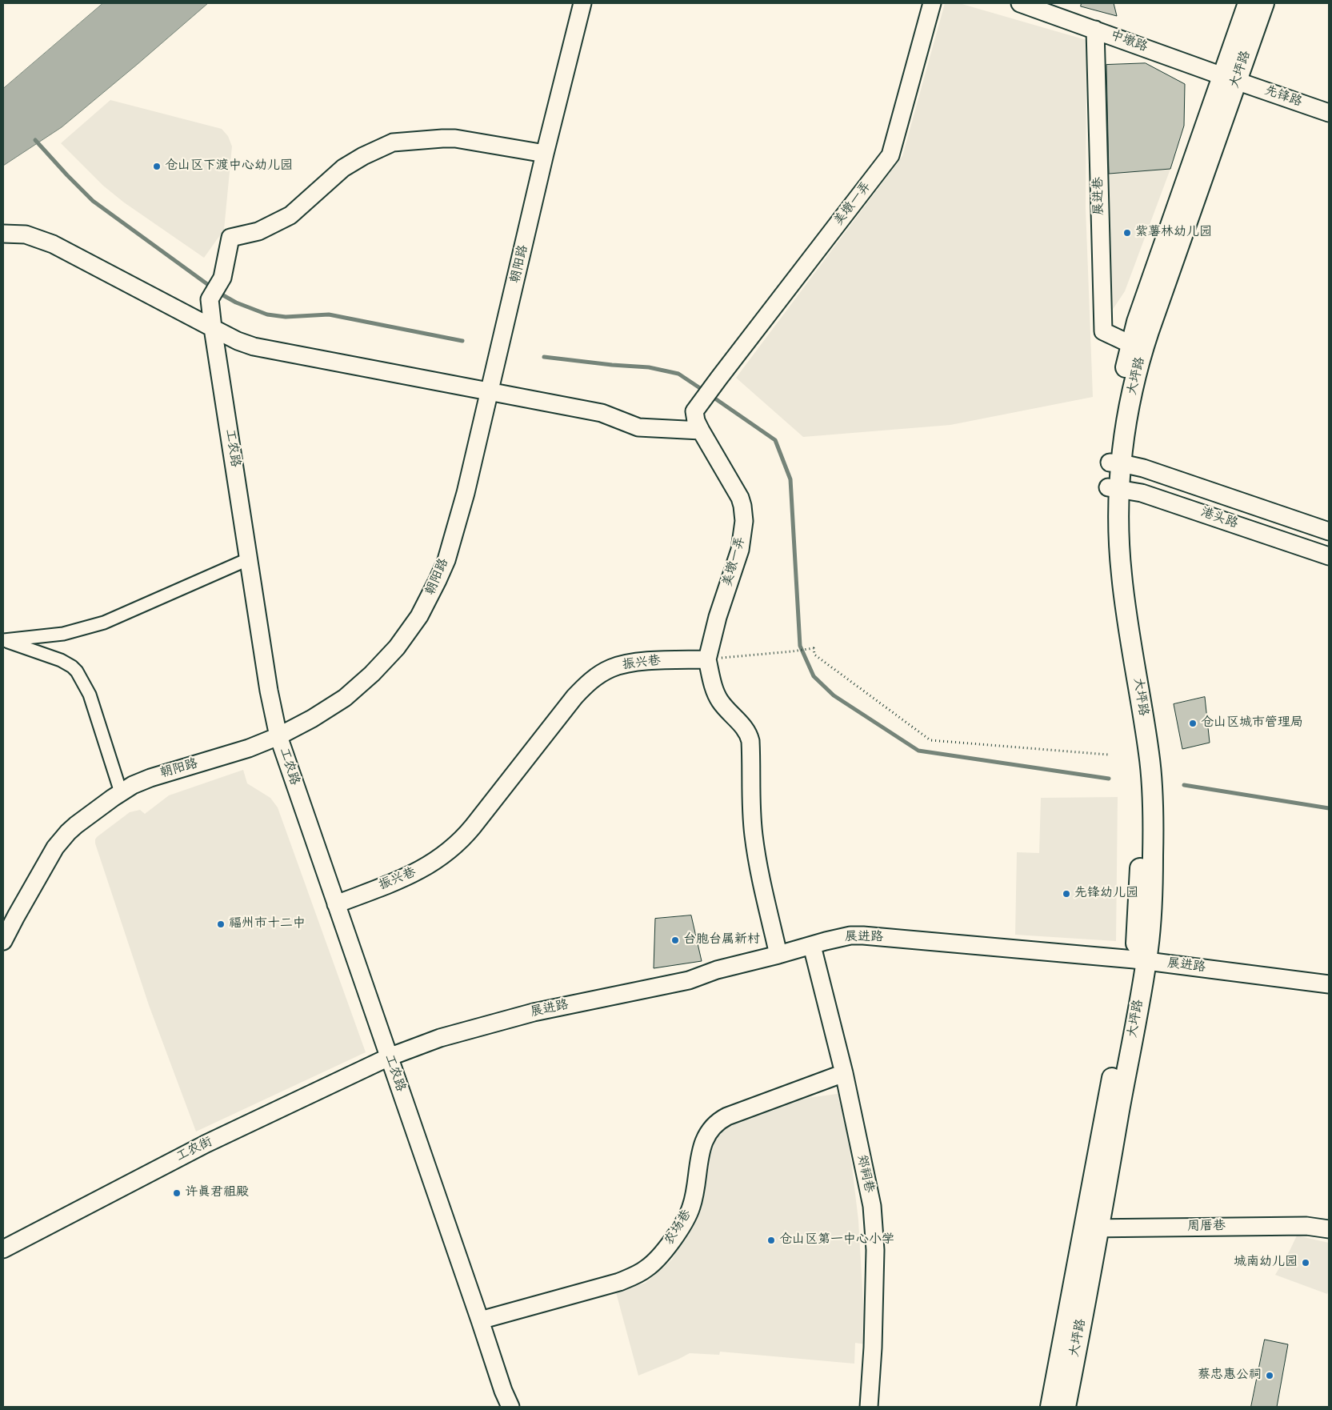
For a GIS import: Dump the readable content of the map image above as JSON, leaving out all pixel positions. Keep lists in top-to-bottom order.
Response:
{
  "streets": {
    "main road": ["大坪路"],
    "street": [
      "中墩路",
      "先锋路",
      "展进巷",
      "美墩一弄",
      "朝阳路",
      "工农路",
      "港头路",
      "振兴巷",
      "展进路",
      "工农街",
      "郑祠巷",
      "周厝巷",
      "农场巷"
    ]
  },
  "crossings": [
    ["中墩路", "大坪路"],
    ["中墩路", "先锋路"],
    ["中墩路", "展进巷"],
    ["大坪路", "先锋路"],
    ["大坪路", "港头路"],
    ["大坪路", "展进路"],
    ["大坪路", "周厝巷"],
    ["美墩一弄", "振兴巷"],
    ["朝阳路", "工农路"],
    ["工农路", "振兴巷"],
    ["工农路", "展进路"],
    ["工农路", "工农街"],
    ["工农路", "农场巷"],
    ["展进路", "工农街"],
    ["展进路", "郑祠巷"],
    ["郑祠巷", "农场巷"]
  ],
  "places": [
    "仓山区下渡中心幼儿园",
    "紫薯林幼儿园",
    "仓山区城市管理局",
    "先锋幼儿园",
    "福州市十二中",
    "台胞台属新村",
    "许真君祖殿",
    "仓山区第一中心小学",
    "城南幼儿园",
    "蔡忠惠公祠"
  ]
}
